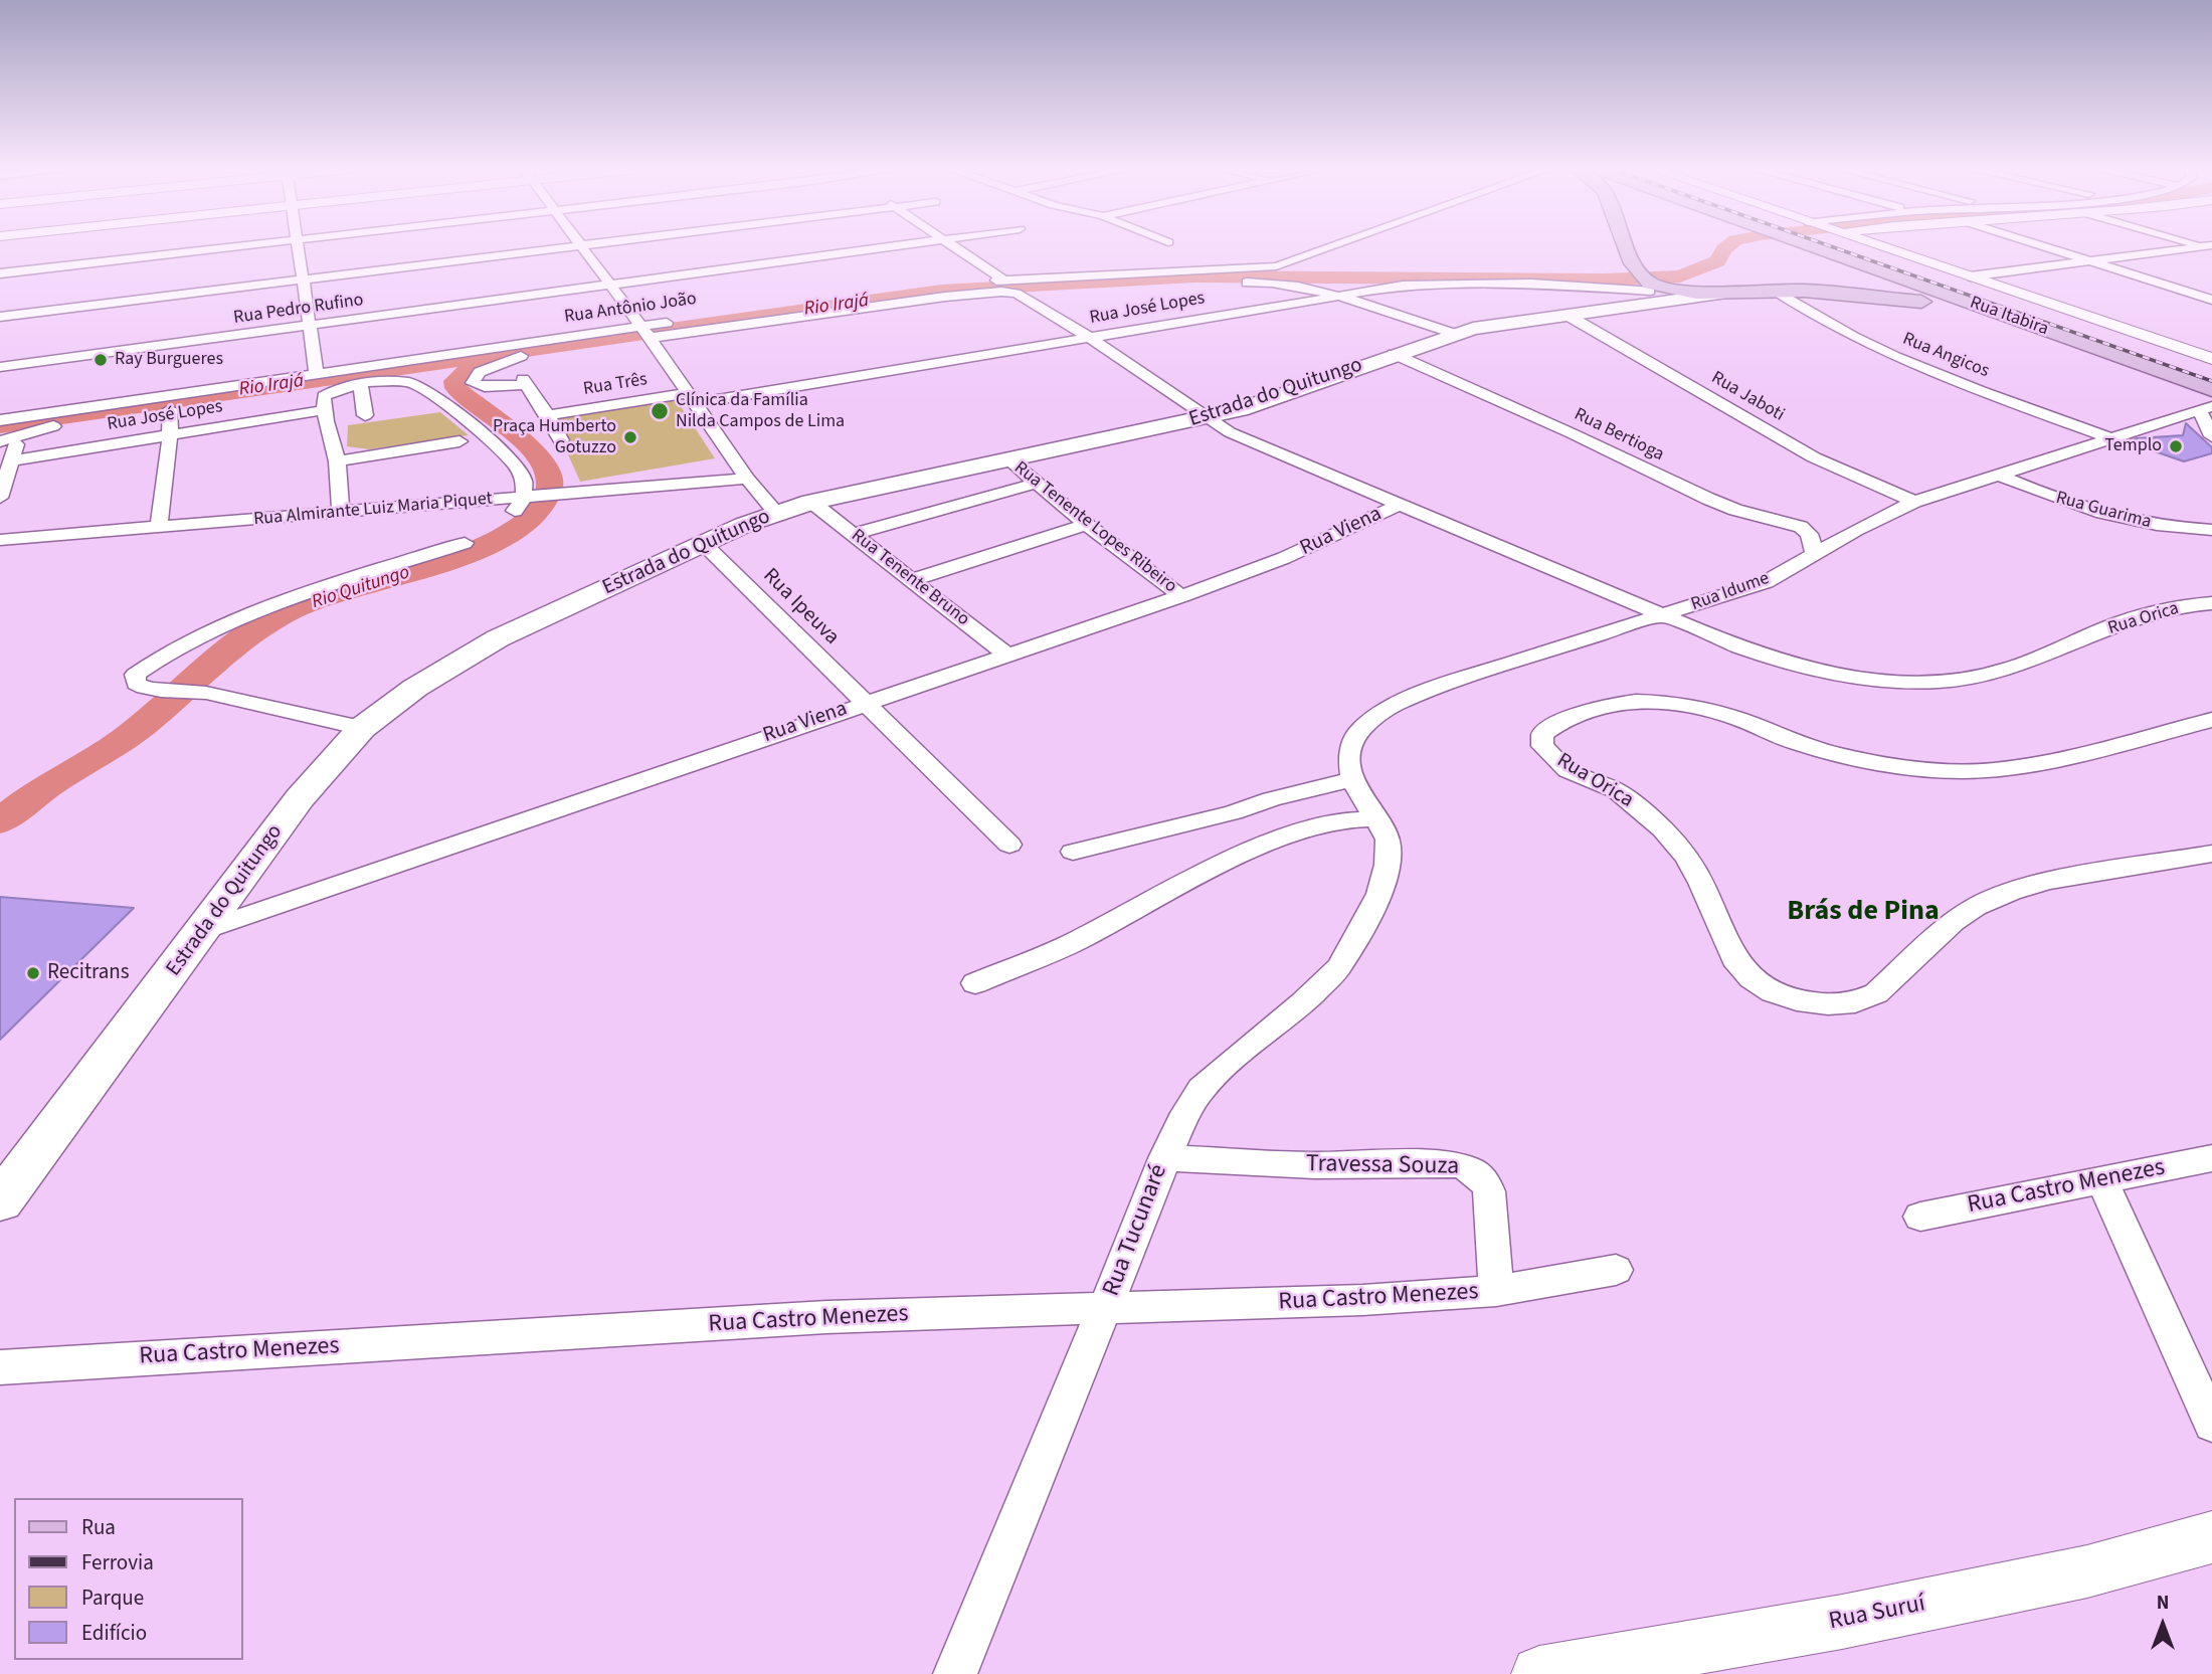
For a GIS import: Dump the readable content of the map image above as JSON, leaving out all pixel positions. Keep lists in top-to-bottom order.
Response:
{
  "streets": {
    "main road": ["Rua Itabira", "Estrada do Quitungo"],
    "street": [
      "Rua Antônio João",
      "Rua José Lopes",
      "Rua Pedro Rufino",
      "Rua Angicos",
      "Rua Três",
      "Rua Jaboti",
      "Rua Bertioga",
      "Rua Almirante Luiz Maria Piquet",
      "Rua Guarima",
      "Rua Tenente Lopes Ribeiro",
      "Rua Viena",
      "Rua Tenente Bruno",
      "Rua Idume",
      "Rua Ipeuva",
      "Rua Orica",
      "Travessa Souza",
      "Rua Castro Menezes",
      "Rua Tucunaré",
      "Rua Suruí"
    ]
  },
  "crossings": [
    ["Rua Antônio João", "Rua Orica"],
    ["Rua José Lopes", "Rua Três"],
    ["Rua José Lopes", "Estrada do Quitungo"],
    ["Rua José Lopes", "Rua Orica"],
    ["Rua Itabira", "Estrada do Quitungo"],
    ["Rua Angicos", "Estrada do Quitungo"],
    ["Rua Angicos", "Rua Idume"],
    ["Estrada do Quitungo", "Rua Jaboti"],
    ["Estrada do Quitungo", "Rua Bertioga"],
    ["Estrada do Quitungo", "Rua Tenente Lopes Ribeiro"],
    ["Estrada do Quitungo", "Rua Viena"],
    ["Estrada do Quitungo", "Rua Tenente Bruno"],
    ["Estrada do Quitungo", "Rua Ipeuva"],
    ["Estrada do Quitungo", "Rua Orica"],
    ["Rua Jaboti", "Rua Idume"],
    ["Rua Bertioga", "Rua Idume"],
    ["Rua Guarima", "Rua Idume"],
    ["Rua Tenente Lopes Ribeiro", "Rua Viena"],
    ["Rua Viena", "Rua Tenente Bruno"],
    ["Rua Viena", "Rua Ipeuva"],
    ["Rua Viena", "Rua Orica"],
    ["Rua Idume", "Rua Orica"],
    ["Rua Idume", "Rua Tucunaré"],
    ["Travessa Souza", "Rua Castro Menezes"],
    ["Travessa Souza", "Rua Tucunaré"],
    ["Rua Castro Menezes", "Rua Tucunaré"]
  ],
  "districts": ["Brás de Pina"],
  "water": ["Rio Irajá", "Rio Quitungo"],
  "places": [
    "Ray Burgueres",
    "Clínica da Família Nilda Campos de Lima",
    "Praça Humberto Gotuzzo",
    "Templo",
    "Recitrans"
  ],
  "legend": [
    "Rua",
    "Ferrovia",
    "Parque",
    "Edifício"
  ],
  "north": "top"
}
